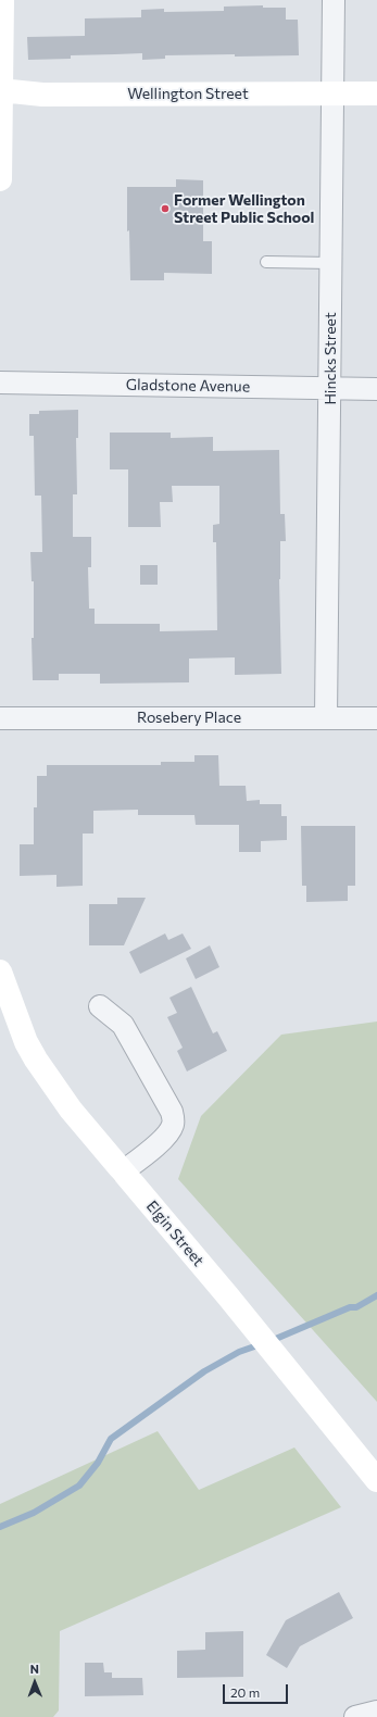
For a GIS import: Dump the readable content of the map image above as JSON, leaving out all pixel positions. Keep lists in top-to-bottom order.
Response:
{
  "streets": {
    "street": [
      "Wellington Street",
      "Hincks Street",
      "Gladstone Avenue",
      "Rosebery Place",
      "Elgin Street"
    ]
  },
  "crossings": [
    ["Wellington Street", "Hincks Street"],
    ["Hincks Street", "Gladstone Avenue"],
    ["Hincks Street", "Rosebery Place"]
  ],
  "places": ["Former Wellington Street Public School"],
  "scale_bar": "20 m",
  "north": "top"
}
